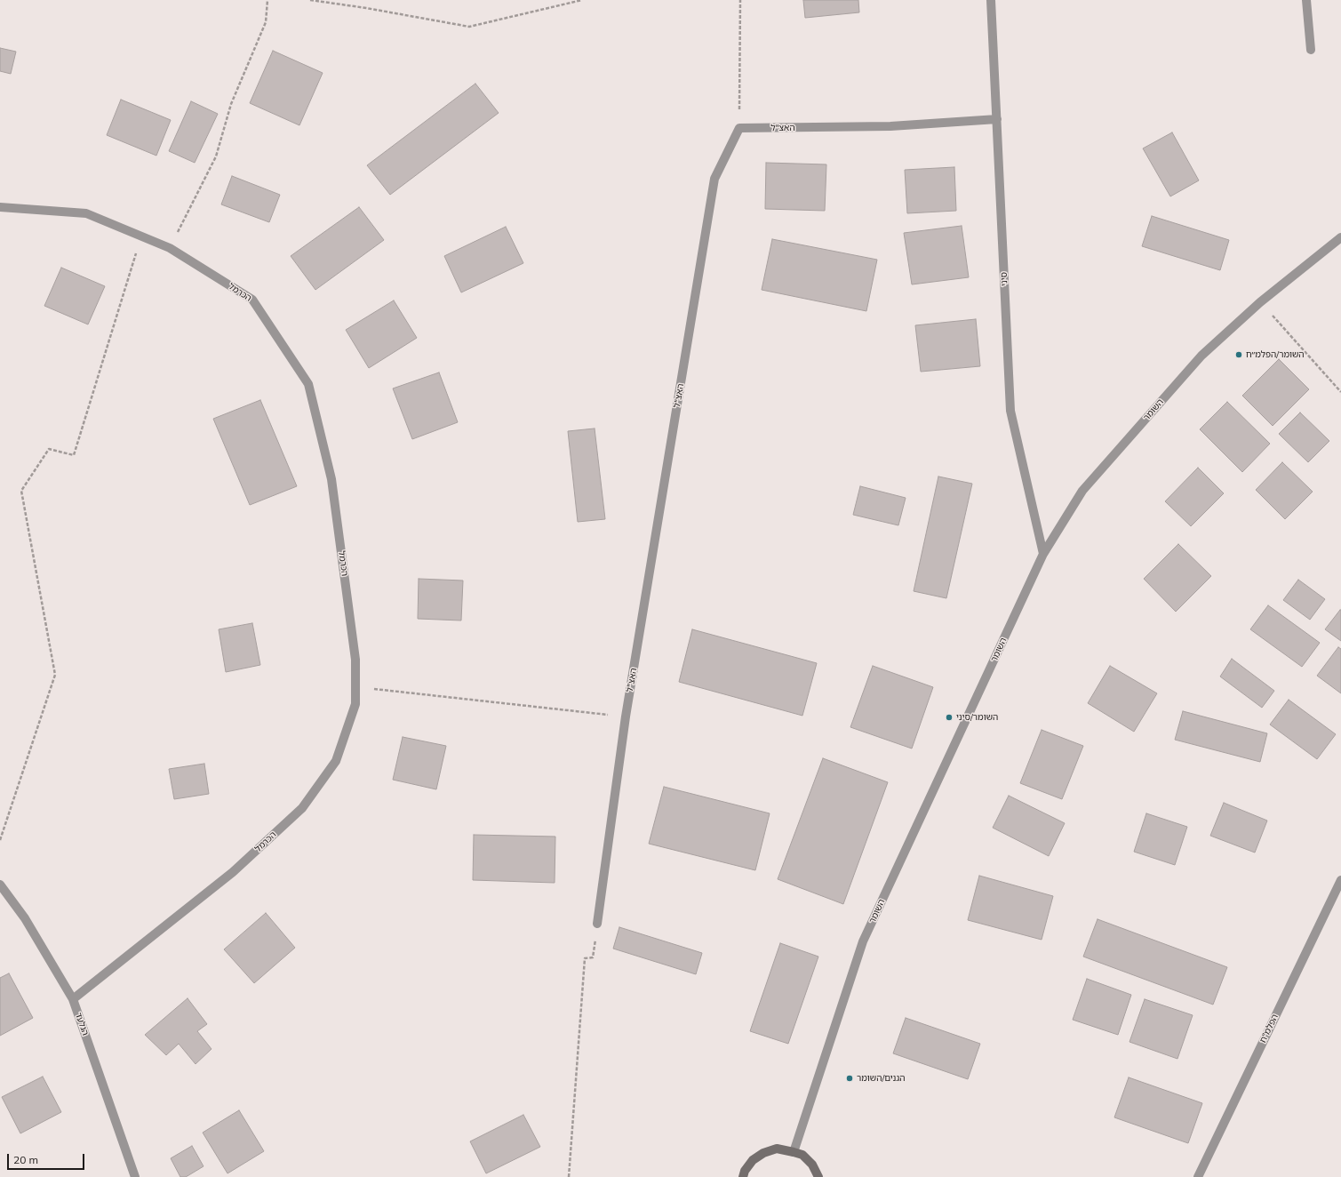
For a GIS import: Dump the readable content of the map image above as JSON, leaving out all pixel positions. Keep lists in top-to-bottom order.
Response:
{
  "streets": {
    "street": [
      "האצ\"ל",
      "סיני",
      "הכרמל",
      "השומר",
      "הגלעד",
      "הפלמ\"ח"
    ]
  },
  "crossings": [
    ["האצ\"ל", "סיני"],
    ["סיני", "השומר"],
    ["הכרמל", "הגלעד"]
  ],
  "places": ["השומר/הפלמ״ח", "השומר/סיני", "הגנים/השומר"],
  "scale_bar": "20 m"
}
